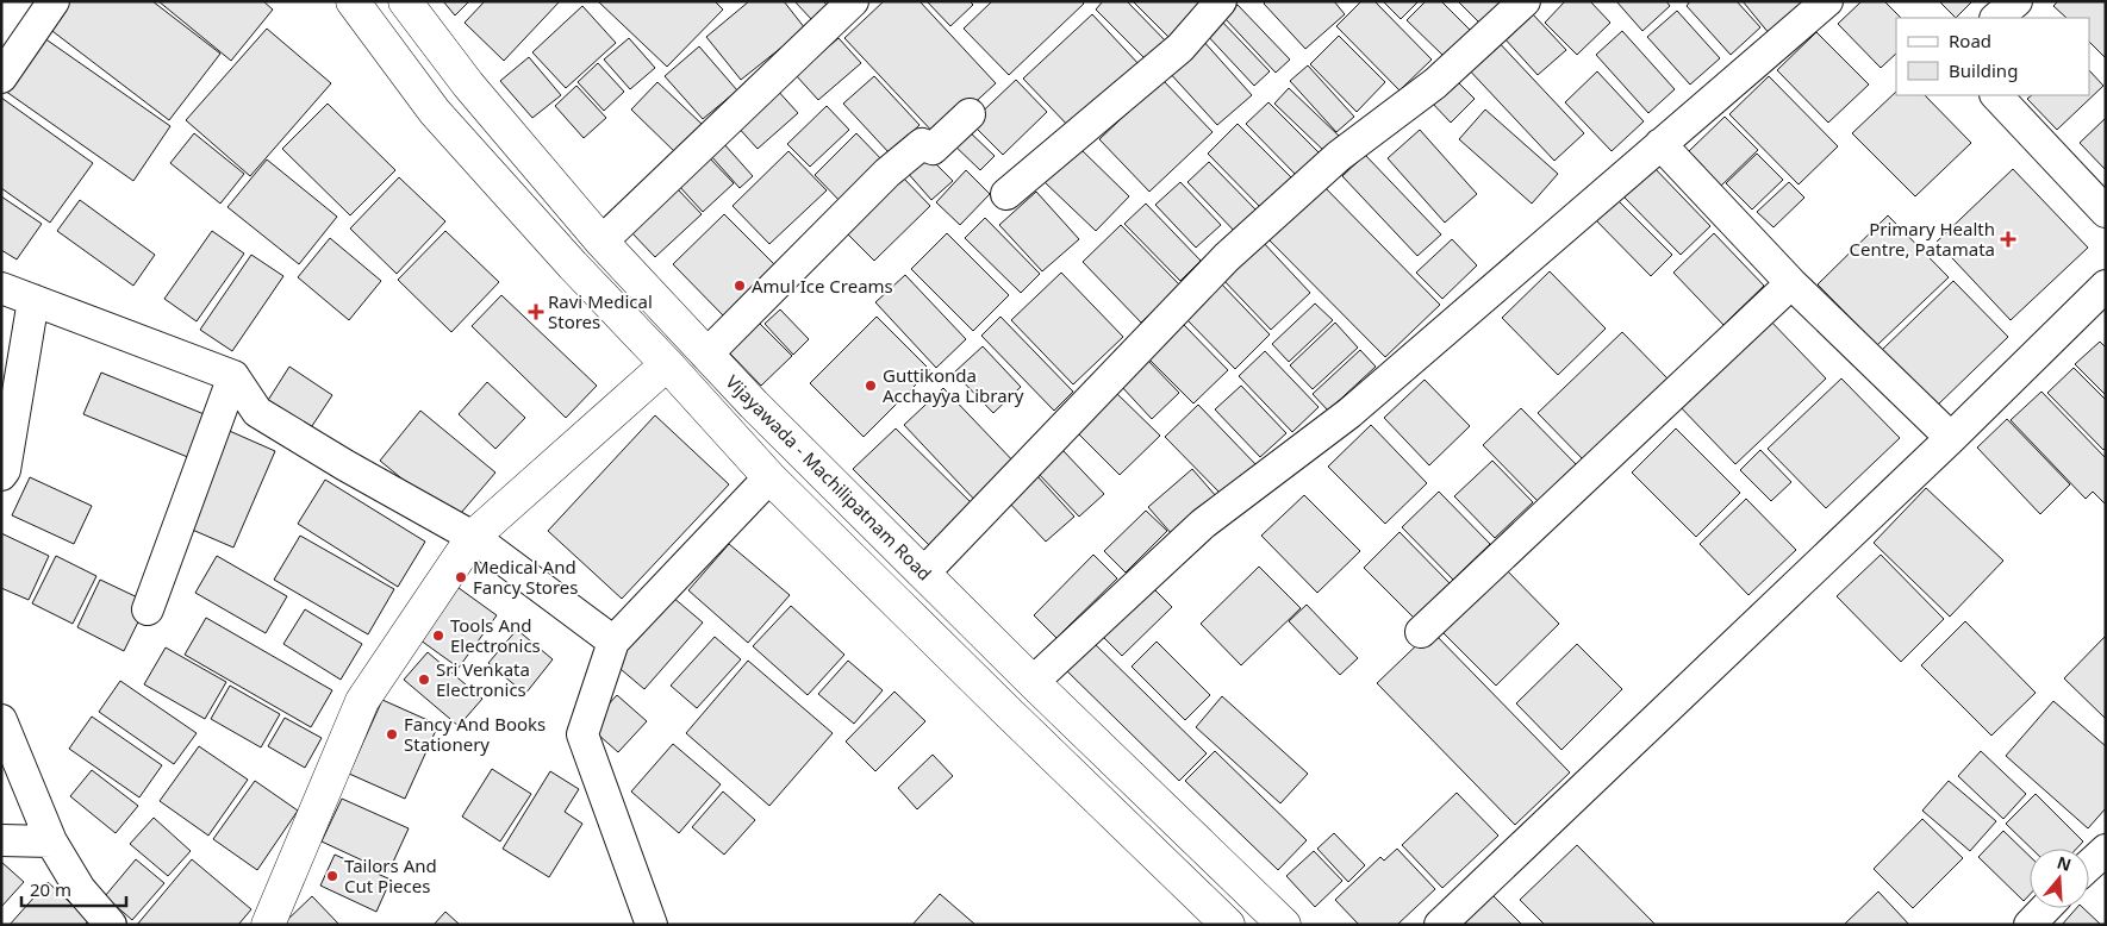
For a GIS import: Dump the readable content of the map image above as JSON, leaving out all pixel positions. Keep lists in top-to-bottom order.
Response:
{
  "streets": {
    "main road": ["Vijayawada - Machilipatnam Road"]
  },
  "places": {
    "health": ["Primary Health Centre, Patamata", "Ravi Medical Stores"],
    "other": [
      "Amul Ice Creams",
      "Guttikonda Acchayya Library",
      "Medical And Fancy Stores",
      "Tools And Electronics",
      "Sri Venkata Electronics",
      "Fancy And Books Stationery",
      "Tailors And Cut Pieces"
    ]
  },
  "legend": ["Road", "Building"],
  "scale_bar": "20 m",
  "north": "top"
}
